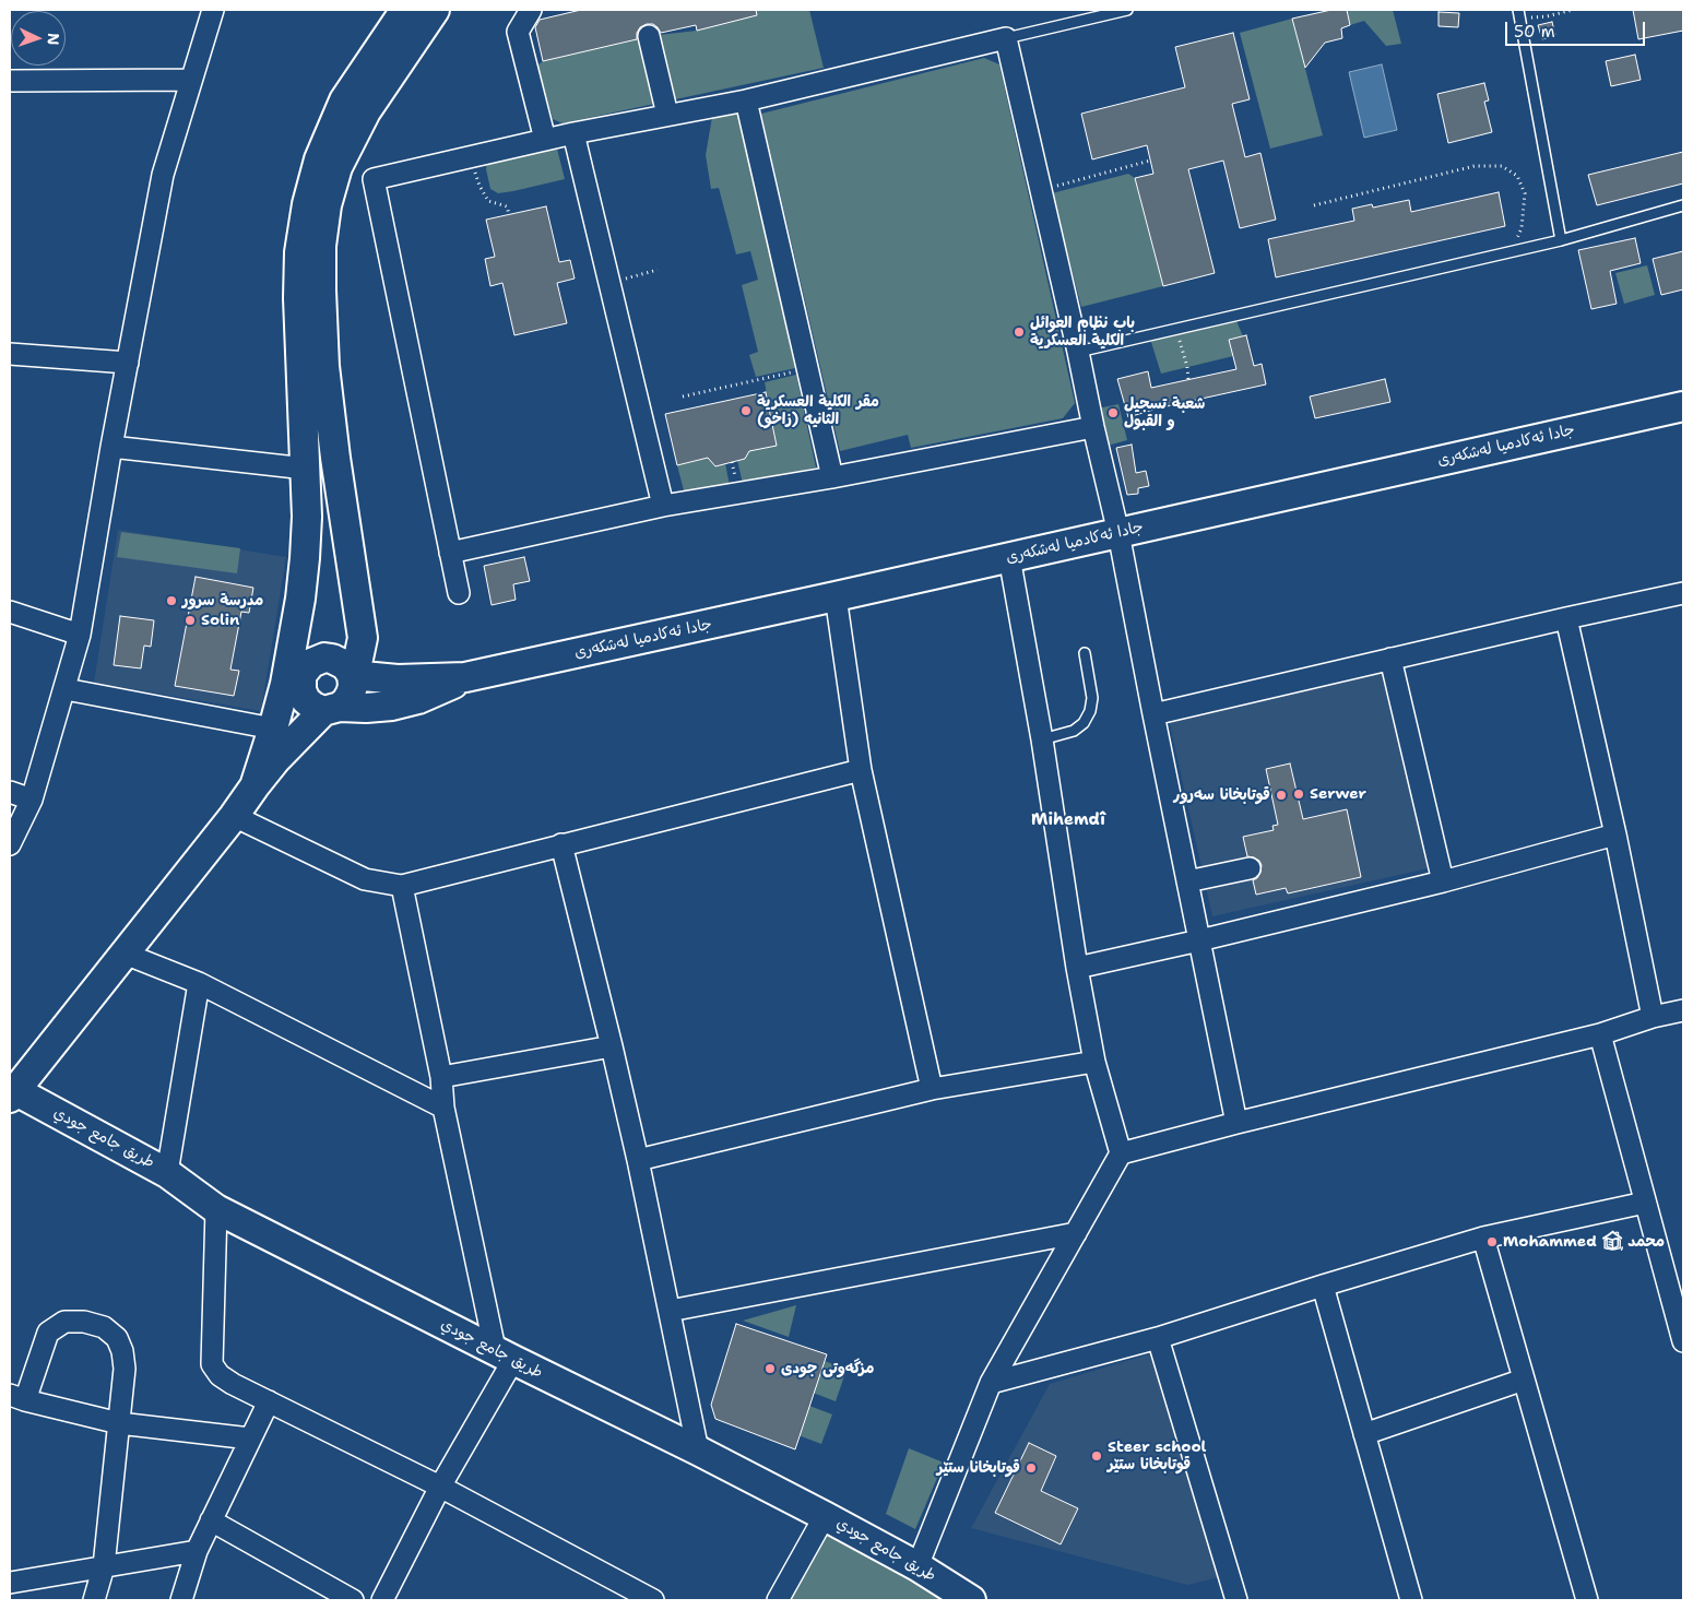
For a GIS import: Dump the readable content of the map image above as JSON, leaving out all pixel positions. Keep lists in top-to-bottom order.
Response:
{
  "streets": {
    "main road": ["جادا ئه‌كادميا له‌شكه‌رى", "طريق جامع جودي"]
  },
  "districts": ["Mihemdî"],
  "places": [
    "باب نظام العوائل الكلية العسكرية",
    "مقر الكلية العسكرية الثانيه (زاخو)",
    "شعبة تسجيل و القبول",
    "مدرسة سرور",
    "Solin",
    "Serwer",
    "قوتابخانا سه‌رور",
    "Mohammed 🏠 محمد",
    "مزگەوتی جودی",
    "Steer school قوتابخانا ستێر",
    "قوتابخانا ستێر"
  ],
  "scale_bar": "50 m",
  "north": "right"
}
